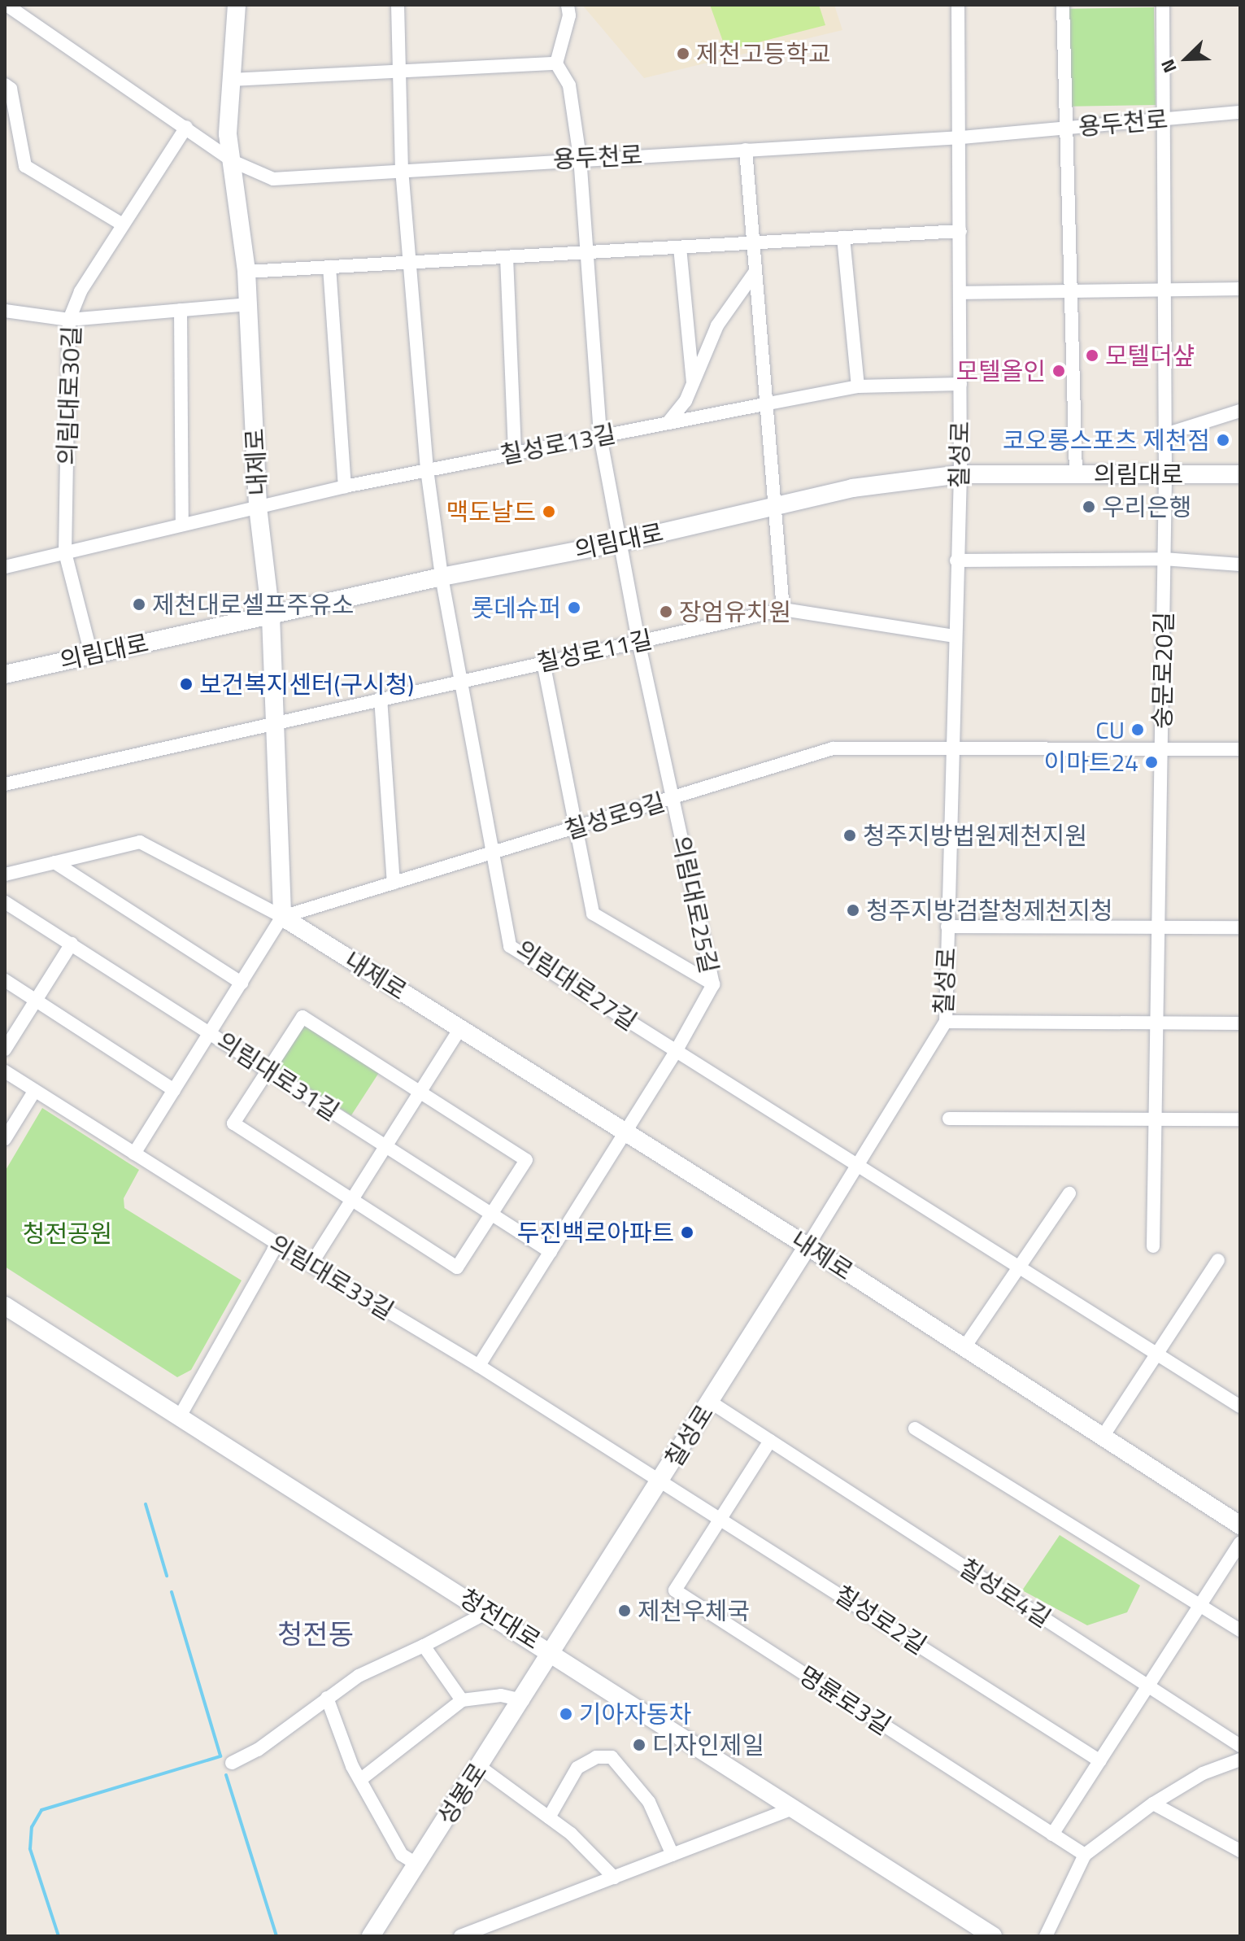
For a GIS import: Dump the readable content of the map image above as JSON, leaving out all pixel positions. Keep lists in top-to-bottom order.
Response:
{
  "streets": {
    "street": [
      "용두천로",
      "의림대로30길",
      "칠성로13길",
      "칠성로",
      "내제로",
      "의림대로",
      "칠성로11길",
      "숭문로20길",
      "칠성로9길",
      "의림대로25길",
      "의림대로27길",
      "의림대로31길",
      "의림대로33길",
      "칠성로4길",
      "청전대로",
      "칠성로2길",
      "명륜로3길",
      "성봉로"
    ]
  },
  "crossings": [
    ["용두천로", "의림대로30길"],
    ["용두천로", "칠성로"],
    ["용두천로", "내제로"],
    ["용두천로", "숭문로20길"],
    ["용두천로", "의림대로25길"],
    ["용두천로", "의림대로27길"],
    ["의림대로30길", "칠성로13길"],
    ["의림대로30길", "의림대로"],
    ["칠성로13길", "칠성로"],
    ["칠성로13길", "내제로"],
    ["칠성로13길", "의림대로25길"],
    ["칠성로13길", "의림대로27길"],
    ["칠성로", "내제로"],
    ["칠성로", "의림대로"],
    ["칠성로", "칠성로11길"],
    ["칠성로", "칠성로9길"],
    ["칠성로", "의림대로27길"],
    ["칠성로", "의림대로33길"],
    ["칠성로", "칠성로4길"],
    ["칠성로", "청전대로"],
    ["칠성로", "칠성로2길"],
    ["칠성로", "성봉로"],
    ["내제로", "의림대로"],
    ["내제로", "칠성로11길"],
    ["내제로", "칠성로9길"],
    ["내제로", "의림대로25길"],
    ["의림대로", "숭문로20길"],
    ["의림대로", "의림대로25길"],
    ["의림대로", "의림대로27길"],
    ["칠성로11길", "의림대로25길"],
    ["칠성로11길", "의림대로27길"],
    ["숭문로20길", "칠성로9길"],
    ["칠성로9길", "의림대로25길"],
    ["칠성로9길", "의림대로27길"],
    ["의림대로25길", "의림대로27길"],
    ["의림대로25길", "의림대로31길"],
    ["의림대로25길", "의림대로33길"],
    ["의림대로33길", "칠성로2길"],
    ["청전대로", "성봉로"],
    ["칠성로2길", "명륜로3길"]
  ],
  "districts": ["청전동"],
  "parks": ["청전공원"],
  "places": [
    "제천고등학교",
    "모텔더샾",
    "모텔올인",
    "코오롱스포츠 제천점",
    "우리은행",
    "맥도날드",
    "제천대로셀프주유소",
    "롯데슈퍼",
    "장엄유치원",
    "보건복지센터(구시청)",
    "CU",
    "이마트24",
    "청주지방법원제천지원",
    "청주지방검찰청제천지청",
    "두진백로아파트",
    "제천우체국",
    "기아자동차",
    "디자인제일"
  ],
  "north": "bottom left"
}
